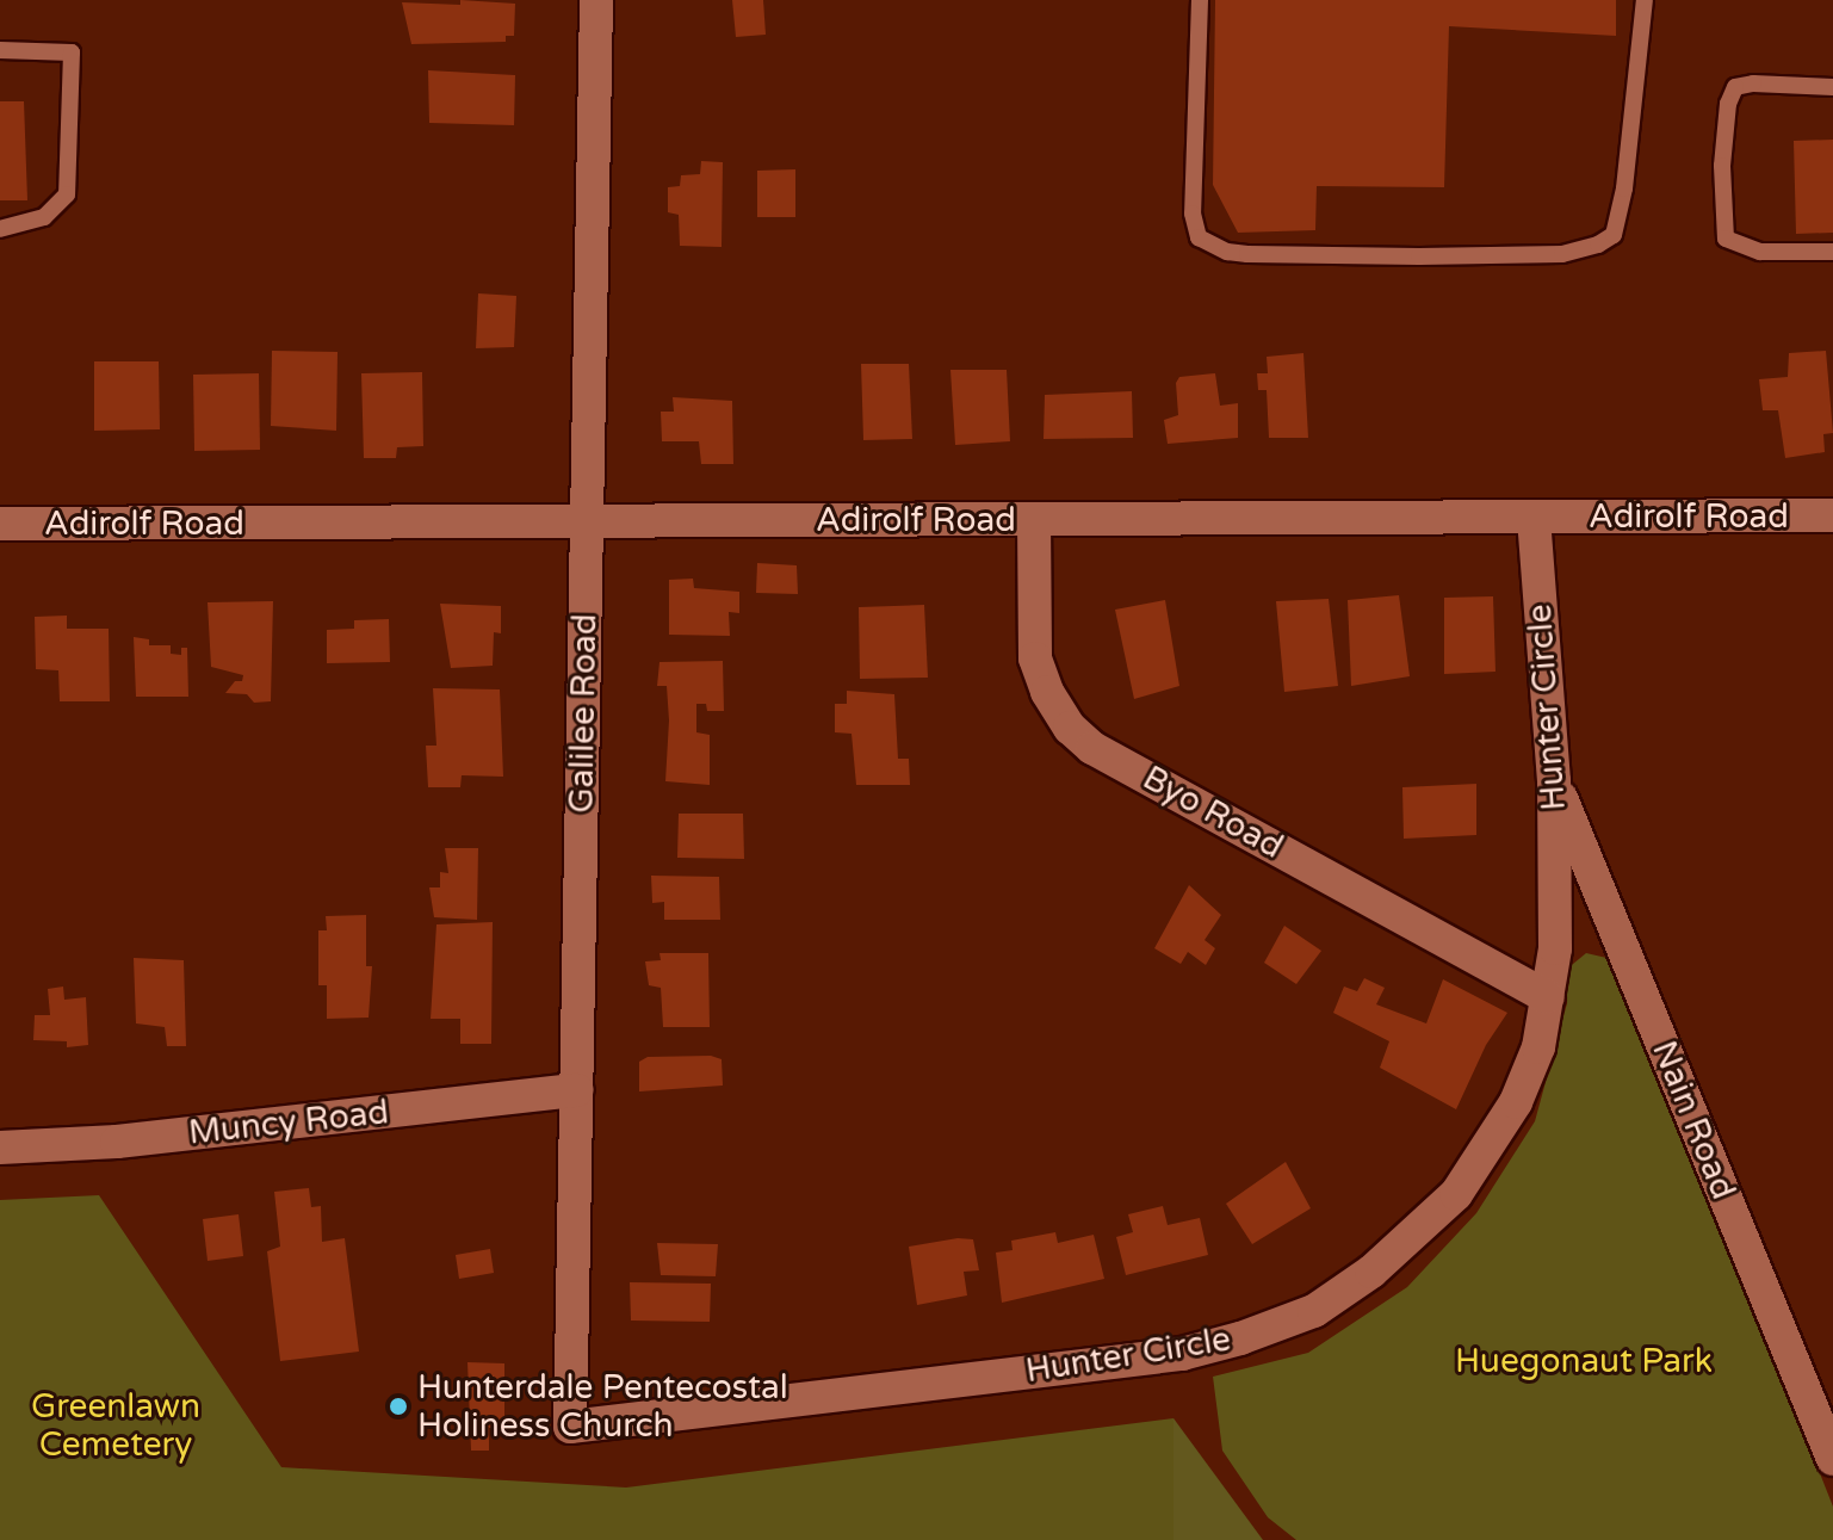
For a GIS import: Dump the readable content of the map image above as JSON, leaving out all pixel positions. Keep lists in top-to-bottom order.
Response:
{
  "streets": {
    "street": [
      "Adirolf Road",
      "Hunter Circle",
      "Galilee Road",
      "Byo Road",
      "Nain Road",
      "Muncy Road"
    ]
  },
  "crossings": [
    ["Adirolf Road", "Hunter Circle"],
    ["Adirolf Road", "Galilee Road"],
    ["Adirolf Road", "Byo Road"],
    ["Hunter Circle", "Galilee Road"],
    ["Hunter Circle", "Byo Road"],
    ["Hunter Circle", "Nain Road"],
    ["Galilee Road", "Muncy Road"]
  ],
  "parks": ["Huegonaut Park", "Greenlawn Cemetery"],
  "places": ["Hunterdale Pentecostal Holiness Church"]
}
